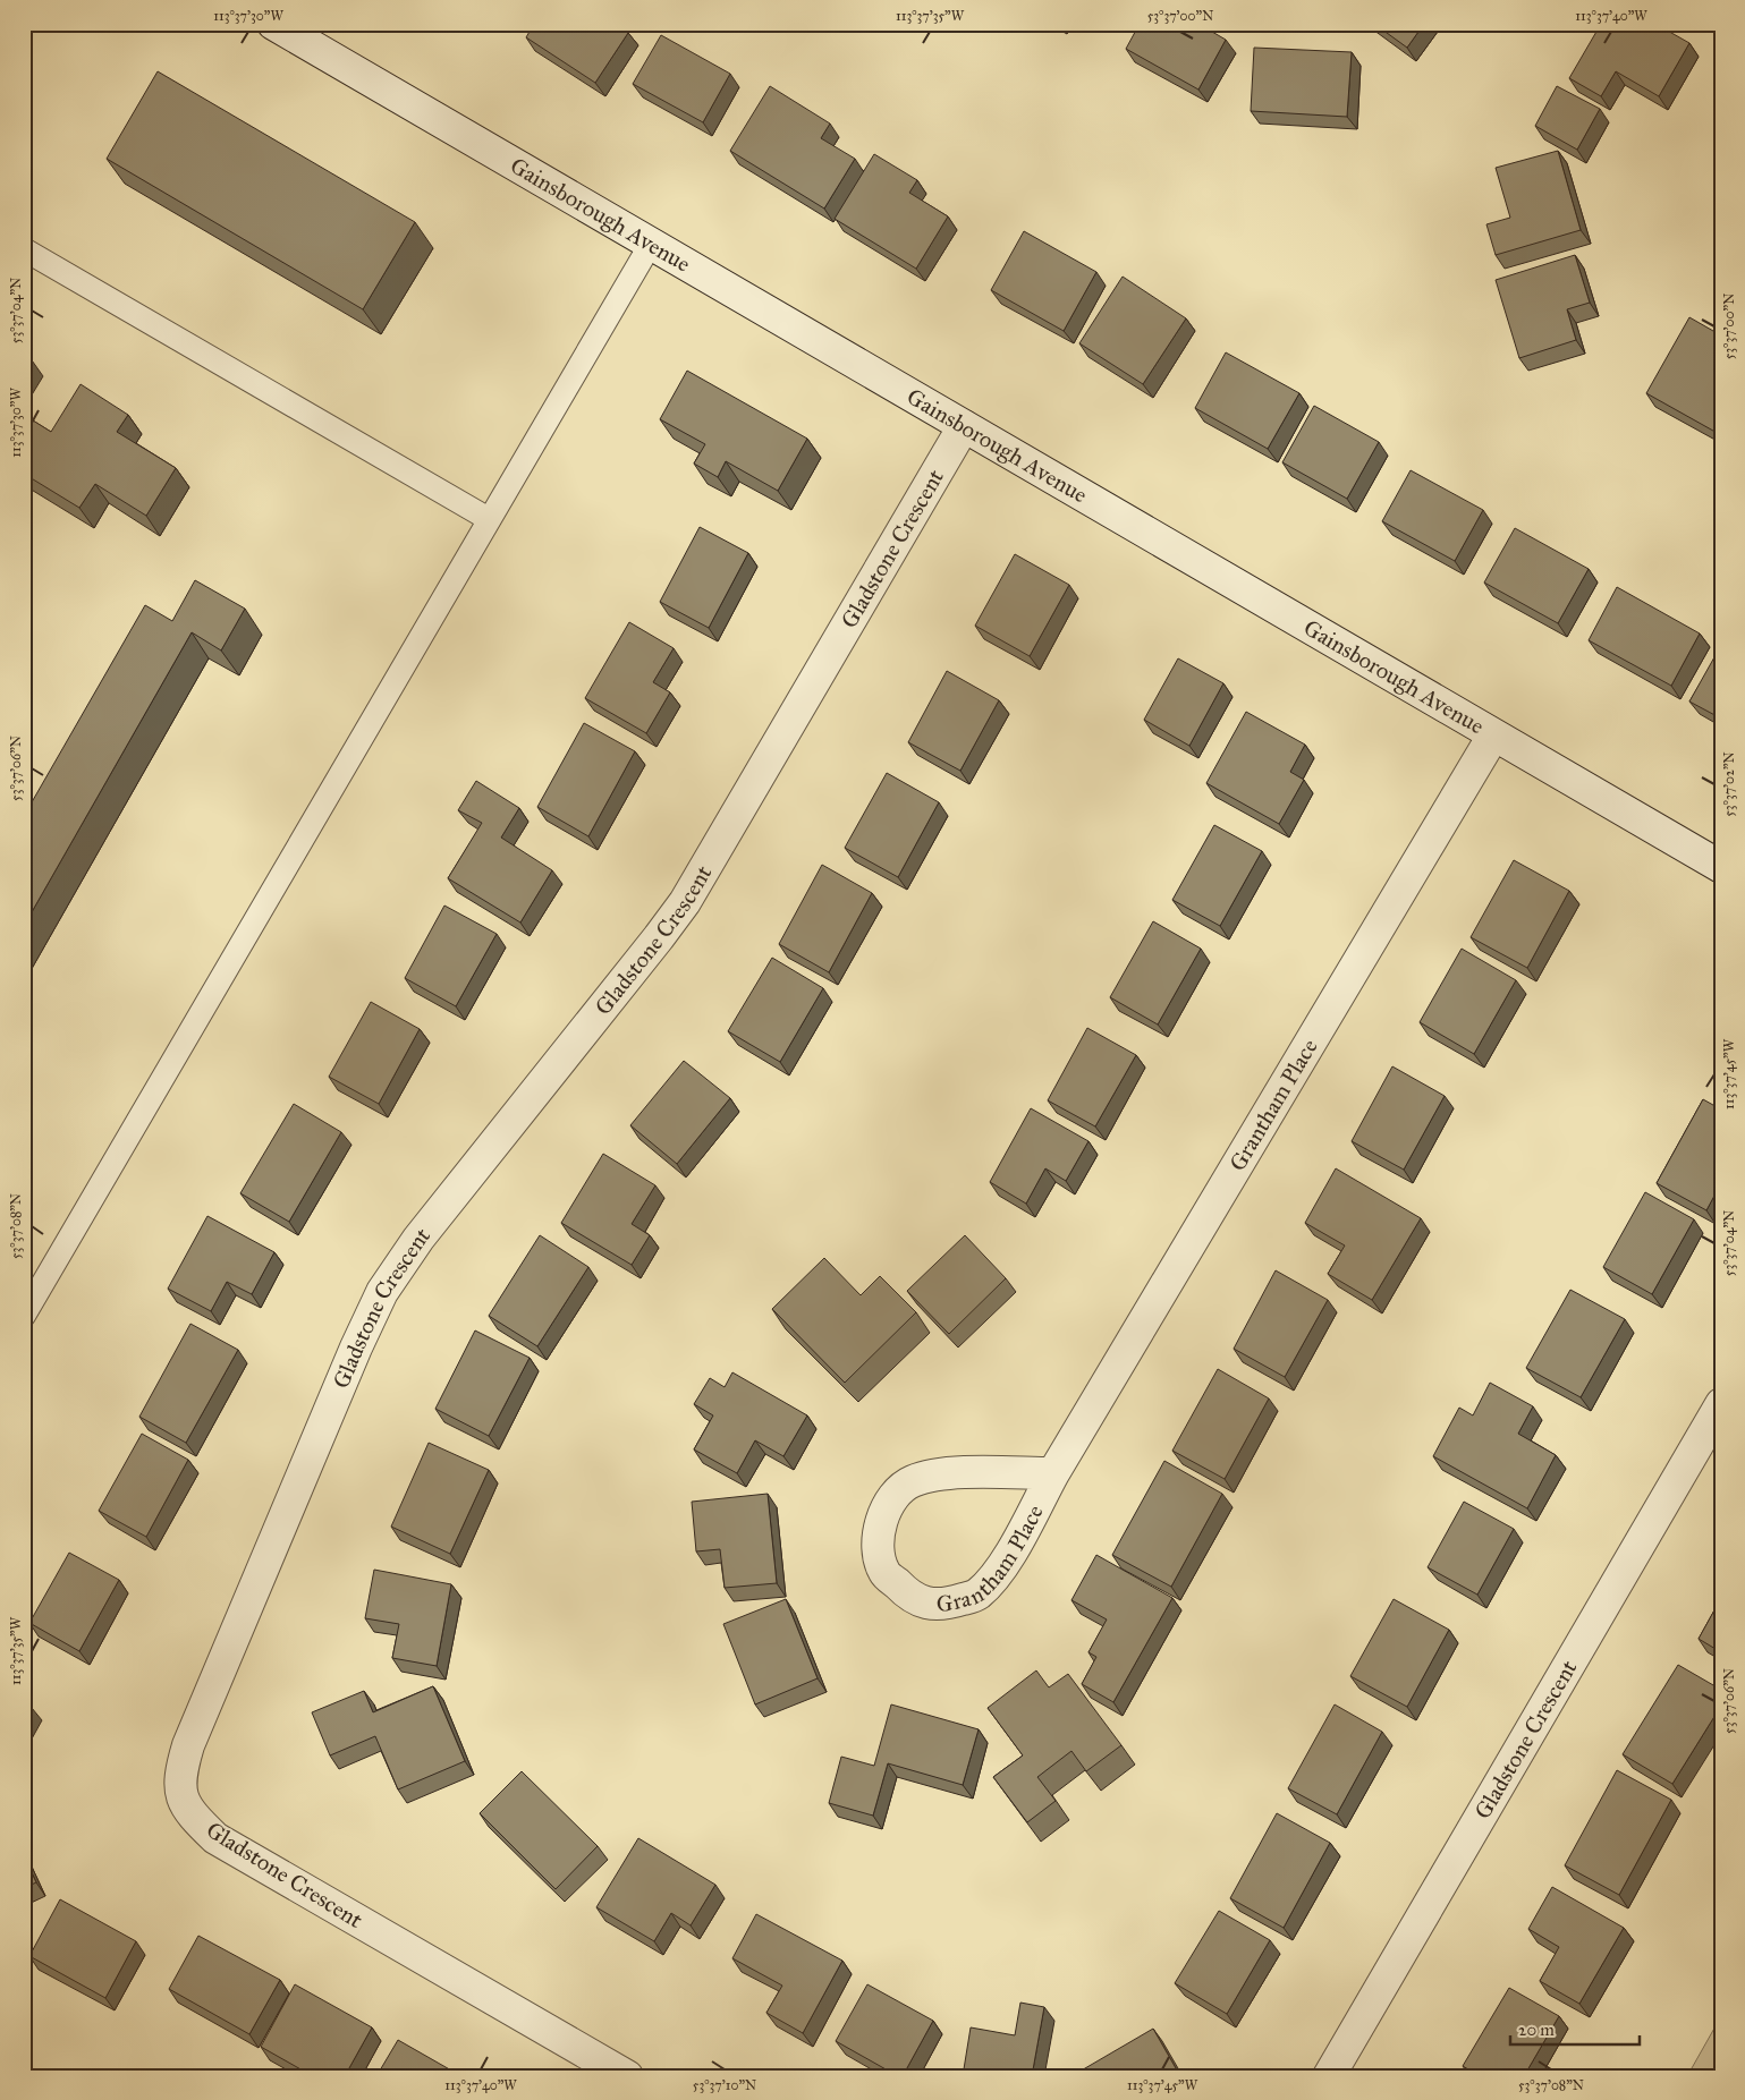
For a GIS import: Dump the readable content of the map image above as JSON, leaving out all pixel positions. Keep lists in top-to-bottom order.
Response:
{
  "streets": {
    "street": ["Gainsborough Avenue", "Gladstone Crescent", "Grantham Place"]
  },
  "crossings": [
    ["Gainsborough Avenue", "Gladstone Crescent"],
    ["Gainsborough Avenue", "Grantham Place"]
  ],
  "scale_bar": "20 m",
  "coordinates": [
    "113°37'30\"W",
    "113°37'35\"W",
    "53°37'00\"N",
    "113°37'40\"W",
    "53°37'04\"N",
    "53°37'06\"N",
    "53°37'02\"N",
    "113°37'45\"W",
    "53°37'08\"N",
    "53°37'10\"N"
  ]
}
